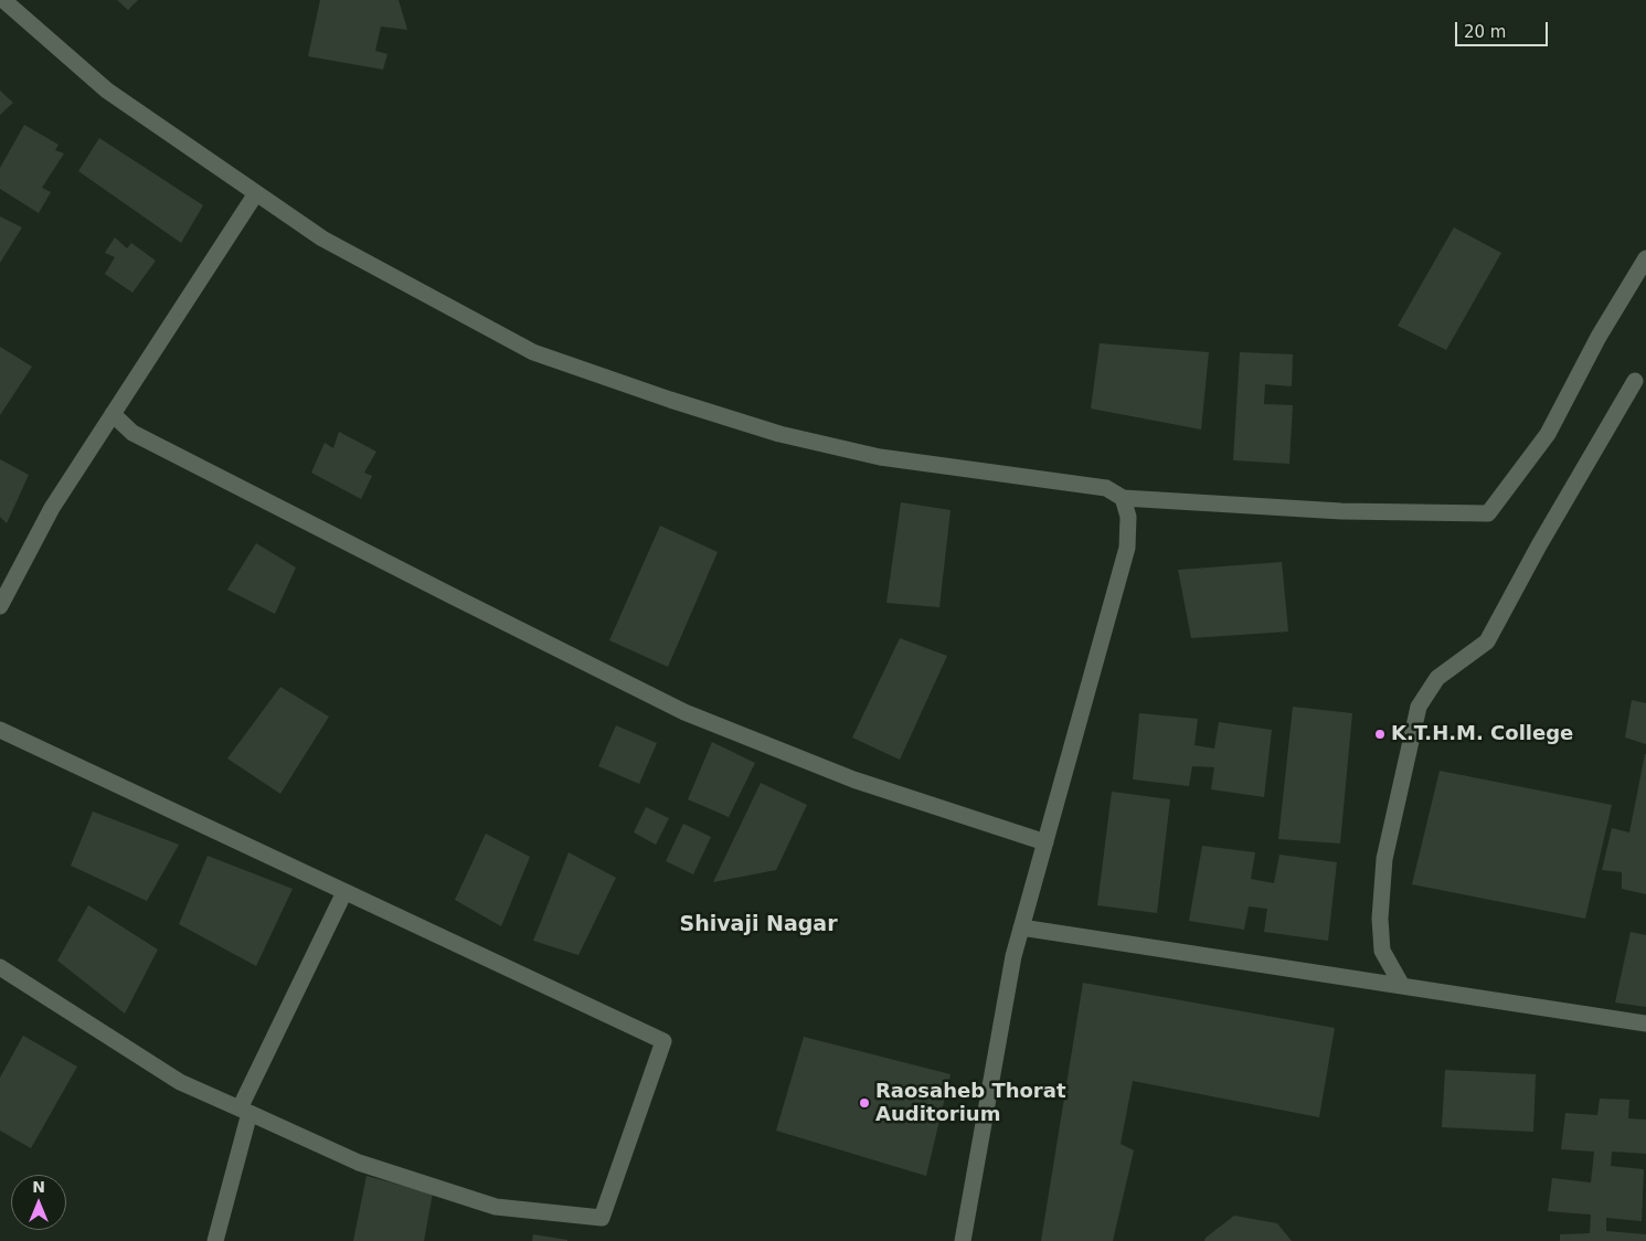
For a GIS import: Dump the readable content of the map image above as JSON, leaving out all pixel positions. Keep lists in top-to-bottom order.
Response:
{
  "districts": ["Shivaji Nagar"],
  "places": ["K.T.H.M. College", "Raosaheb Thorat Auditorium"],
  "scale_bar": "20 m",
  "north": "top"
}
